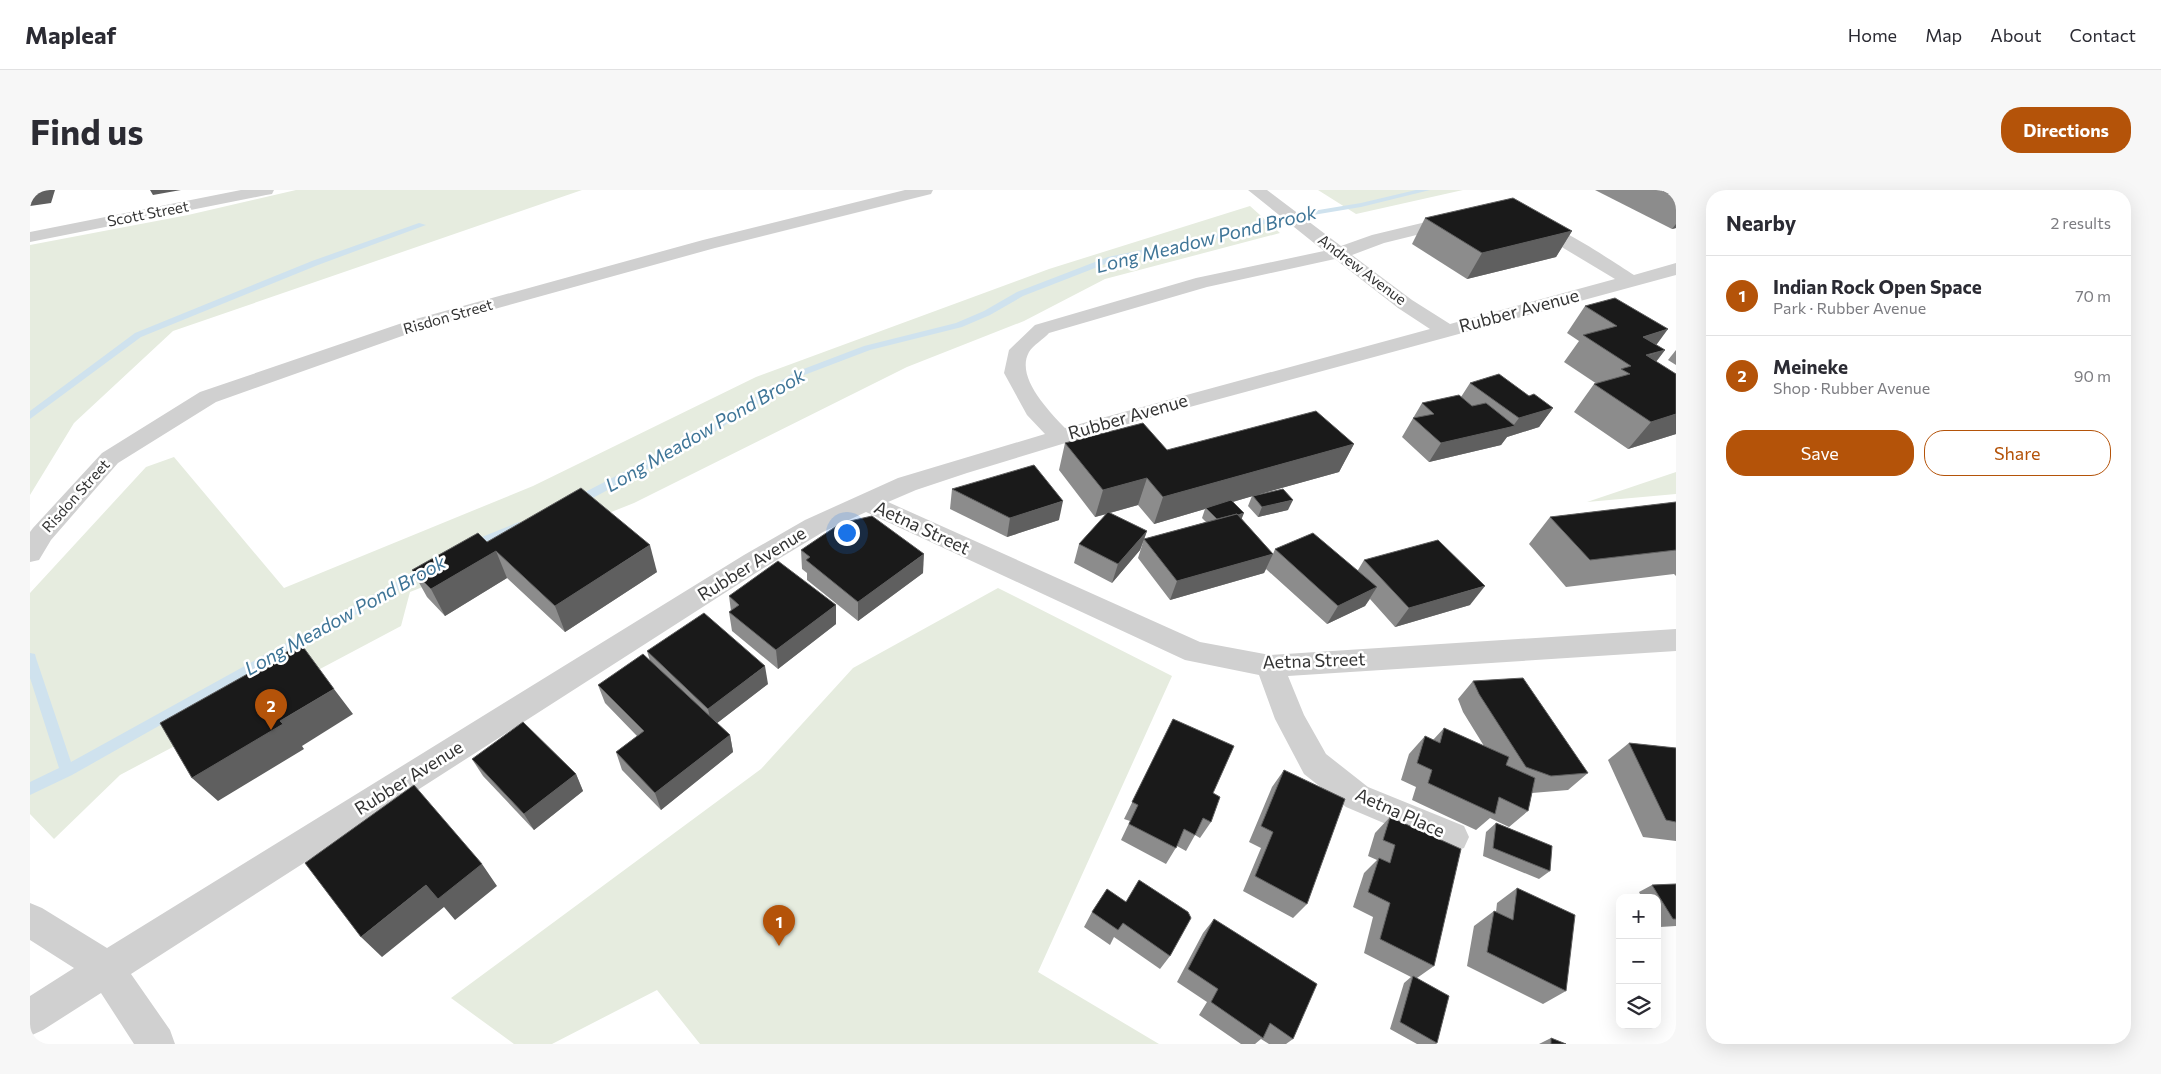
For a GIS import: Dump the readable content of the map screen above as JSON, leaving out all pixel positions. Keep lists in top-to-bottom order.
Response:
{
  "streets": {
    "street": [
      "Scott Street",
      "Andrew Avenue",
      "Rubber Avenue",
      "Risdon Street",
      "Aetna Street",
      "Aetna Place"
    ]
  },
  "crossings": [
    ["Andrew Avenue", "Rubber Avenue"],
    ["Rubber Avenue", "Aetna Street"],
    ["Aetna Street", "Aetna Place"]
  ],
  "water": ["Long Meadow Pond Brook"],
  "page": {
    "header": "Mapleaf",
    "nav": [
      "Home",
      "Map",
      "About",
      "Contact"
    ],
    "buttons": [
      "Directions",
      ["Save", "Share"]
    ],
    "title": "Find us",
    "heading": ["Nearby", "2 results"],
    "list": [
      {
        "mark": "1",
        "name": "Indian Rock Open Space",
        "note": "Park · Rubber Avenue",
        "value": "70 m"
      },
      {
        "mark": "2",
        "name": "Meineke",
        "note": "Shop · Rubber Avenue",
        "value": "90 m"
      }
    ],
    "pins": ["2", "1"],
    "map_buttons": ["+", "−"]
  }
}
